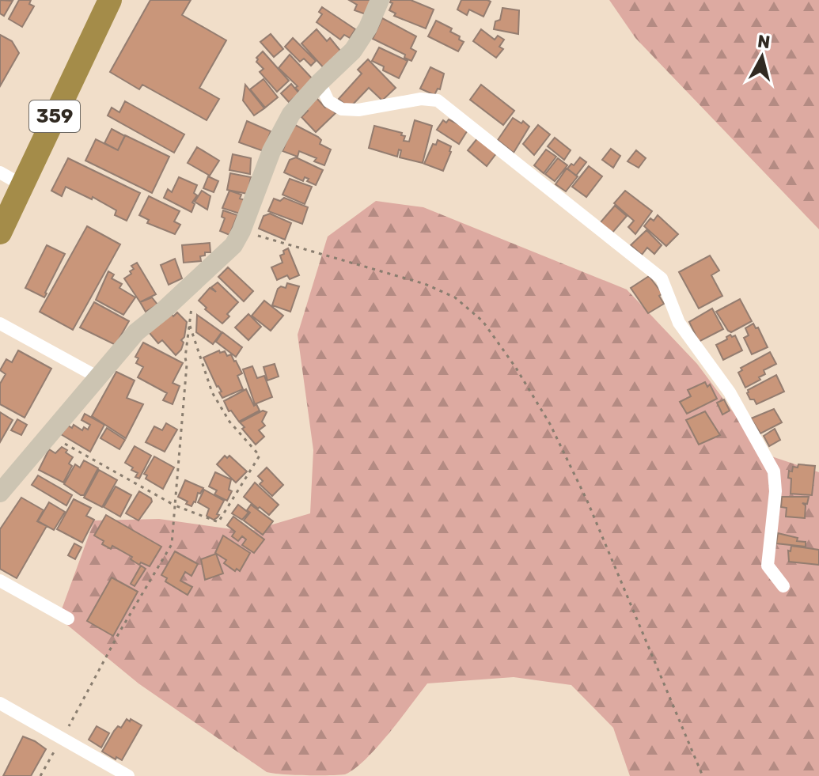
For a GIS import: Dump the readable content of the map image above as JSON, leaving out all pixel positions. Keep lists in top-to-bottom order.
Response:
{
  "streets": {
    "highway": ["359"]
  },
  "north": "top"
}
